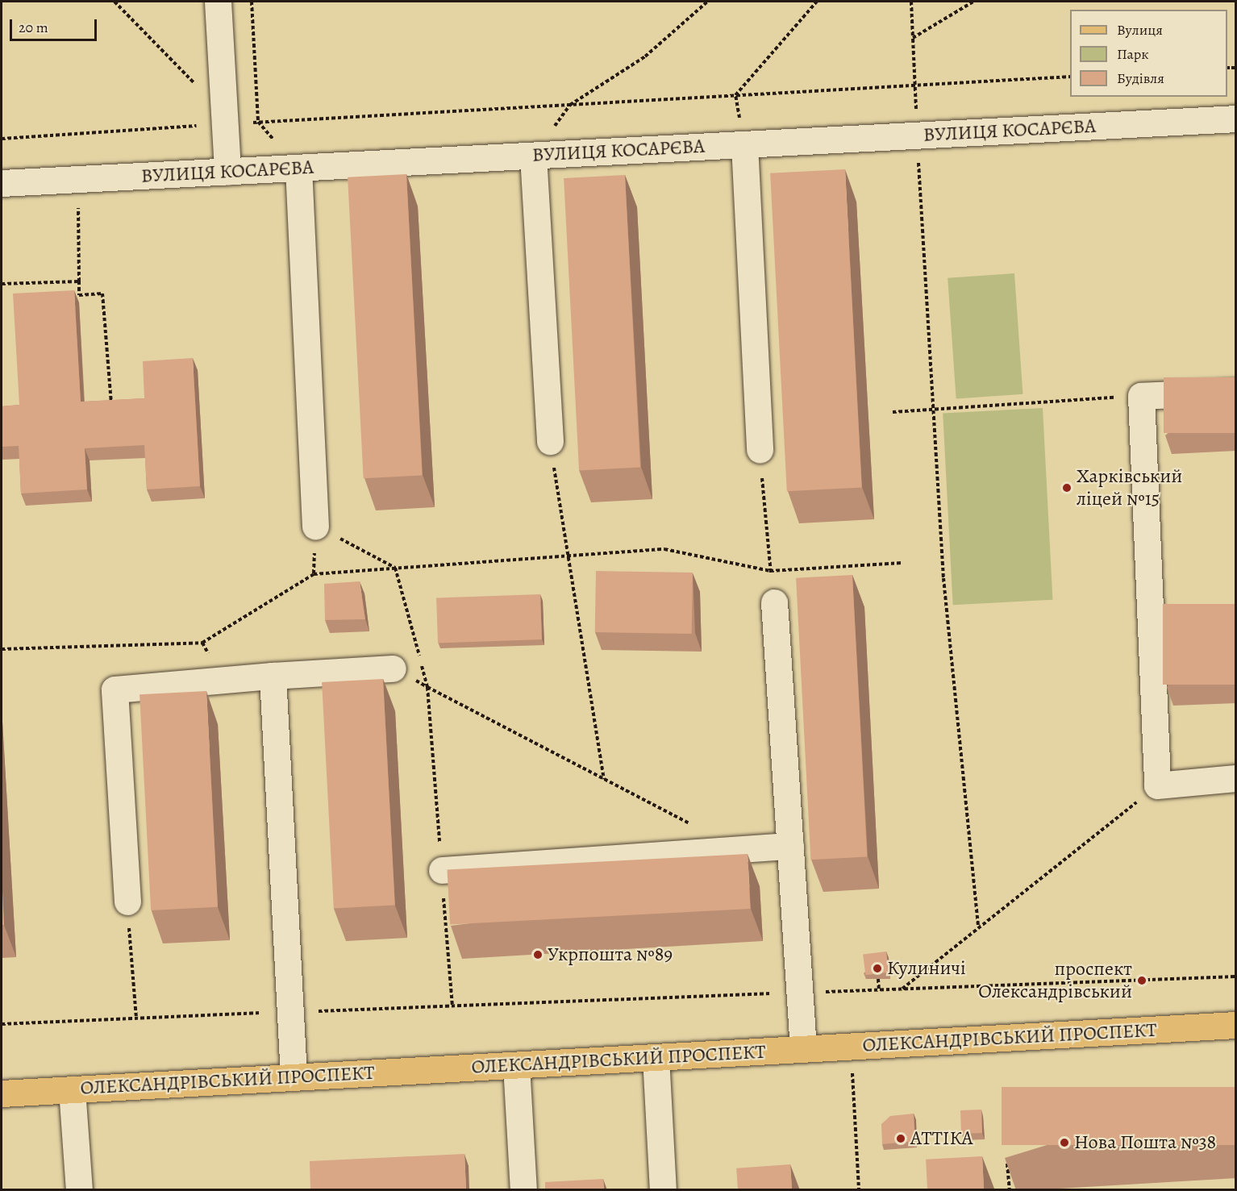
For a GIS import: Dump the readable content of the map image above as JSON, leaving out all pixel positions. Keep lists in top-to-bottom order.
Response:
{
  "streets": {
    "main road": ["ОЛЕКСАНДРІВСЬКИЙ ПРОСПЕКТ"],
    "street": ["ВУЛИЦЯ КОСАРЄВА"]
  },
  "places": [
    "Харківський ліцей №15",
    "Укрпошта №89",
    "Кулиничі",
    "проспект Олександрівський",
    "АТТІКА",
    "Нова Пошта №38"
  ],
  "legend": ["Вулиця", "Парк", "Будівля"],
  "scale_bar": "20 m"
}
